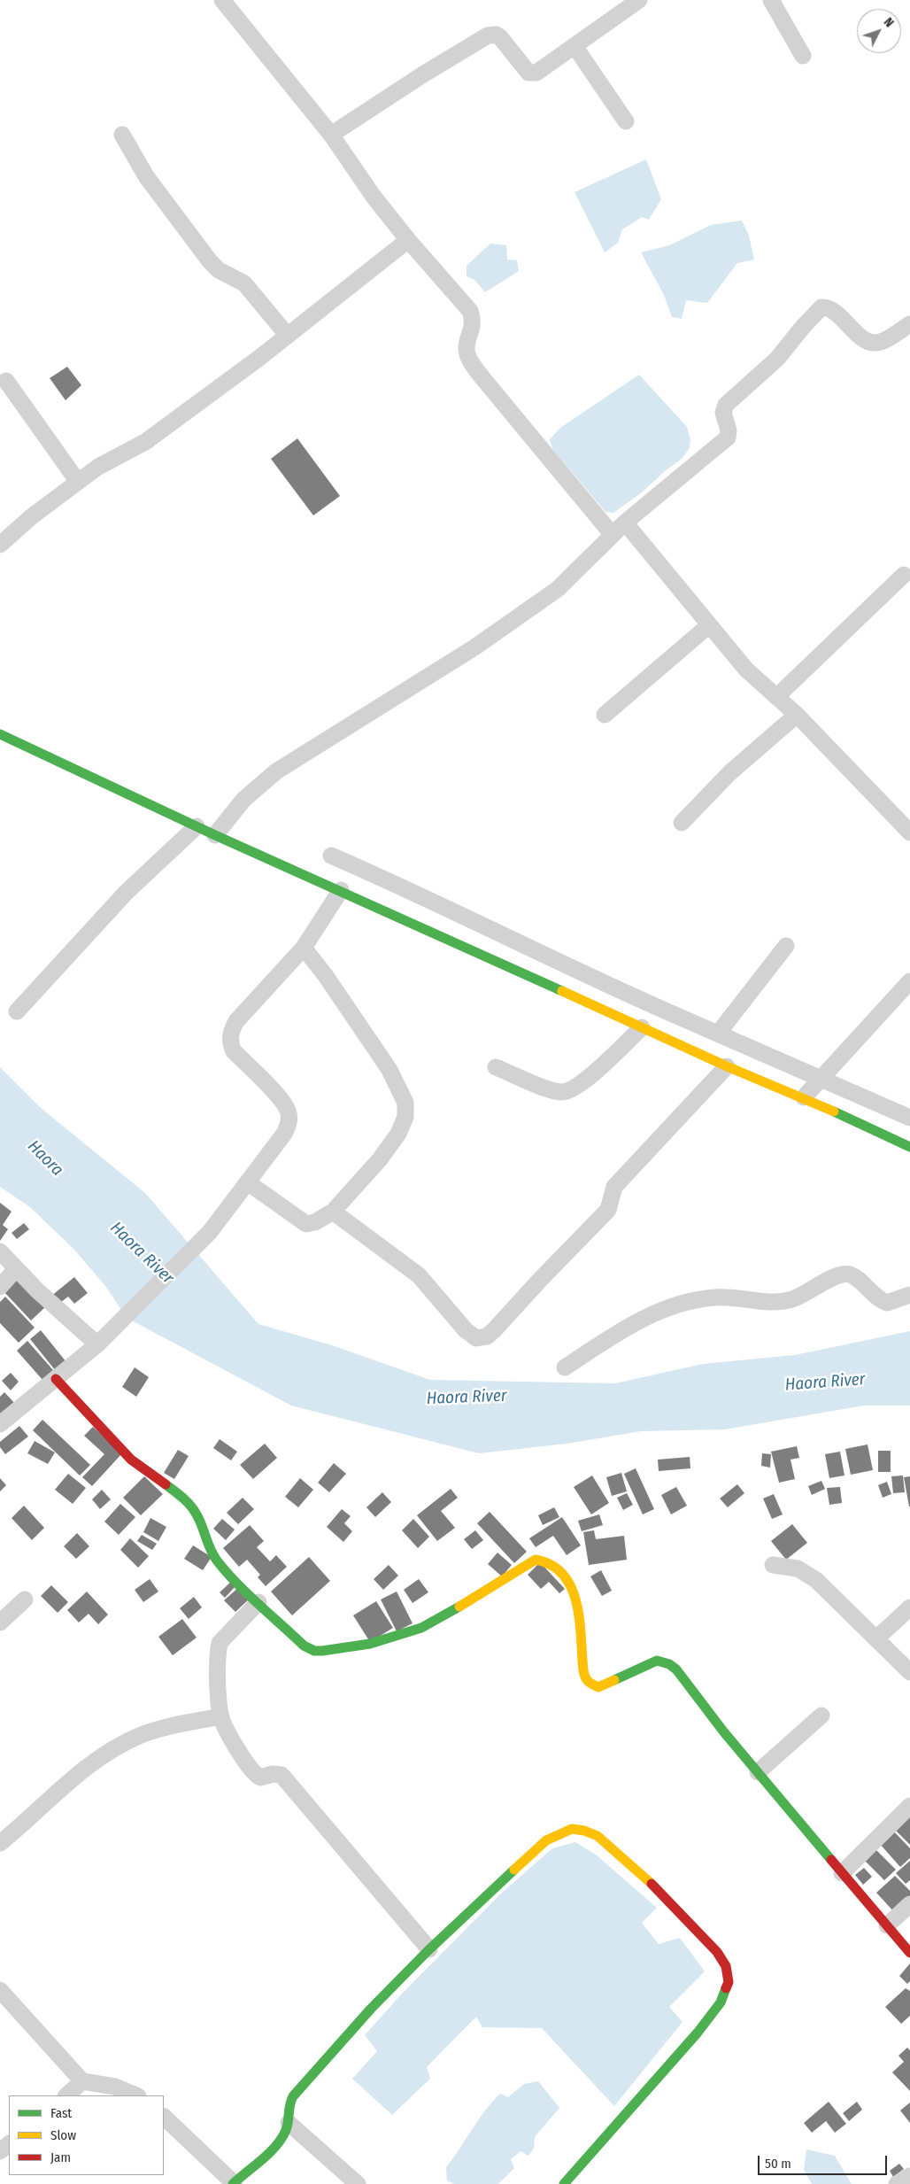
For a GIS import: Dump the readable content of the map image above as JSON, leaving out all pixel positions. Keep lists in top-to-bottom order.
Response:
{
  "water": ["Haora", "Haora River"],
  "legend": ["Fast", "Slow", "Jam"],
  "scale_bar": "50 m",
  "north": "top right"
}
